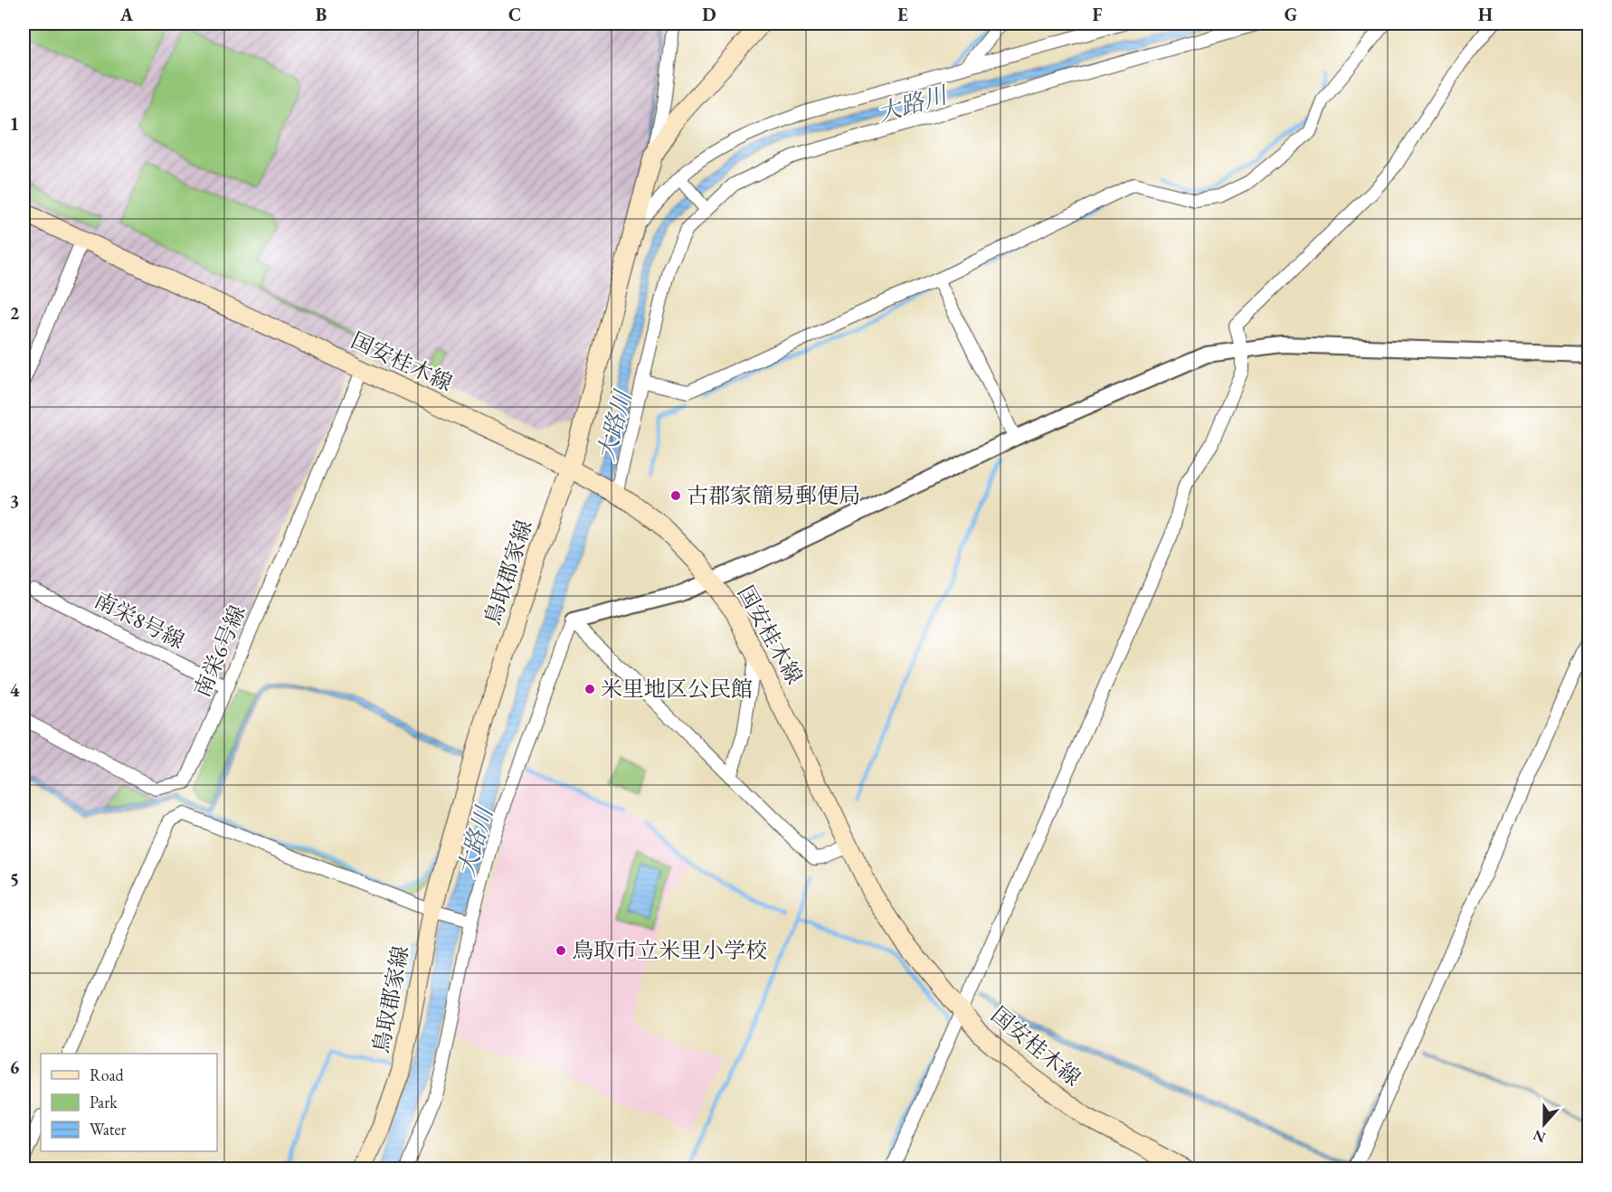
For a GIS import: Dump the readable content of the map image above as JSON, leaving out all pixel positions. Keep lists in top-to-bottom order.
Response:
{
  "streets": {
    "main road": ["国安桂木線", "鳥取郡家線"],
    "street": ["南栄8号線", "南栄6号線"]
  },
  "crossings": [
    ["国安桂木線", "鳥取郡家線"],
    ["国安桂木線", "南栄6号線"],
    ["南栄8号線", "南栄6号線"]
  ],
  "water": ["大路川"],
  "places": ["古郡家簡易郵便局", "米里地区公民館", "鳥取市立米里小学校"],
  "legend": ["Road", "Park", "Water"],
  "north": "bottom",
  "grid": {
    "columns": [
      "A",
      "B",
      "C",
      "D",
      "E",
      "F",
      "G",
      "H"
    ],
    "rows": [
      "1",
      "2",
      "3",
      "4",
      "5",
      "6"
    ]
  }
}
